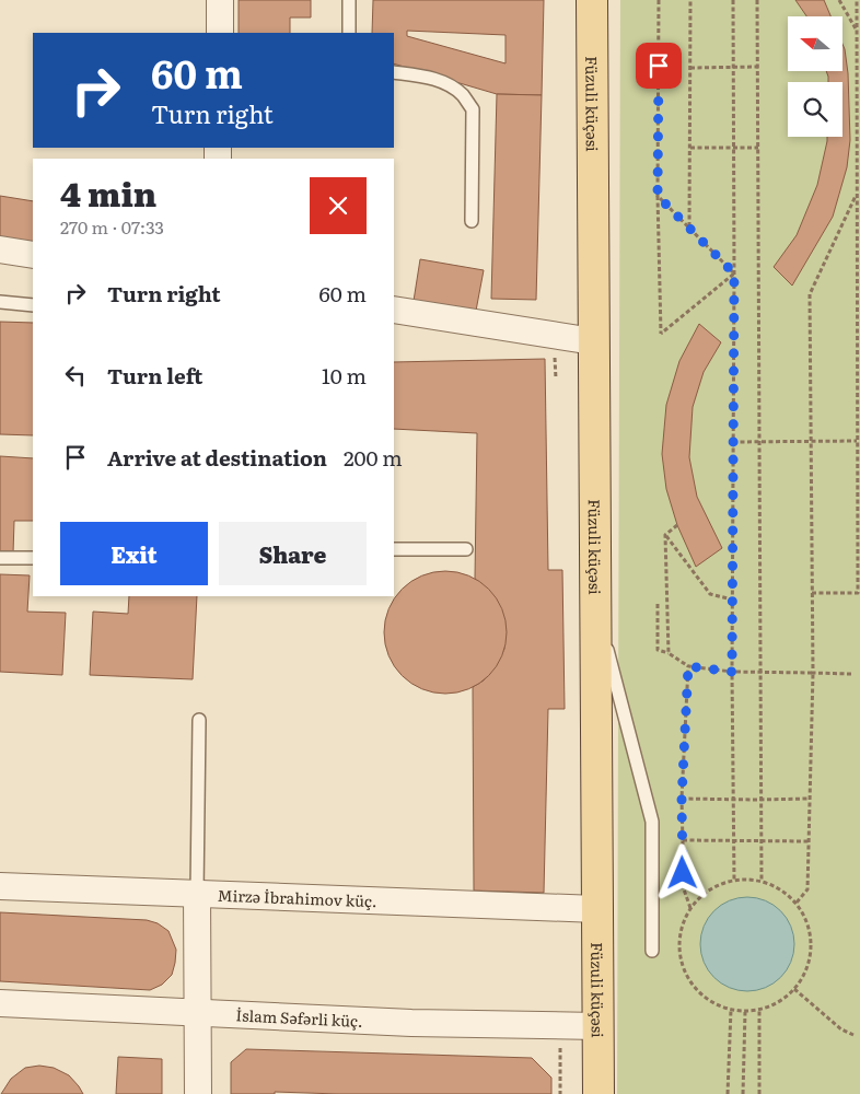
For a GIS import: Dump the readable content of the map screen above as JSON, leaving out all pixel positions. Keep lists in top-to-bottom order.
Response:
{
  "streets": {
    "main road": ["Füzuli küçəsi"],
    "street": ["Mirzə İbrahimov küç.", "İslam Səfərli küç."]
  },
  "crossings": [
    ["Füzuli küçəsi", "Mirzə İbrahimov küç."],
    ["Füzuli küçəsi", "İslam Səfərli küç."]
  ],
  "north": "left",
  "page": {
    "turn": ["60 m", "Turn right"],
    "heading": ["4 min", "270 m · 07:33"],
    "list": [
      {
        "name": "Turn right",
        "value": "60 m"
      },
      {
        "name": "Turn left",
        "value": "10 m"
      },
      {
        "name": "Arrive at destination",
        "value": "200 m"
      }
    ],
    "buttons": ["Exit", "Share"]
  }
}
